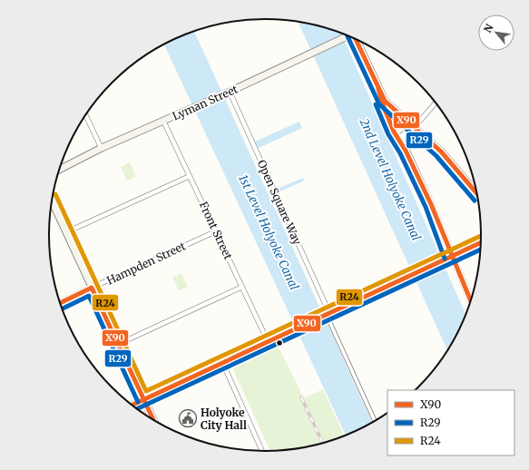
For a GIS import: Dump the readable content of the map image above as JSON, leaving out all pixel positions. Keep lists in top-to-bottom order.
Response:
{
  "streets": {
    "main road": ["Lyman Street"],
    "street": ["Open Square Way", "Front Street", "Hampden Street"]
  },
  "crossings": [
    ["Lyman Street", "Open Square Way"],
    ["Lyman Street", "Front Street"],
    ["Front Street", "Hampden Street"]
  ],
  "water": ["2nd Level Holyoke Canal", "1st Level Holyoke Canal"],
  "places": {
    "public building": ["Holyoke City Hall"]
  },
  "lines": ["transit line R29", "transit line X90", "transit line R24"],
  "legend": ["X90", "R29", "R24"],
  "north": "top left"
}
